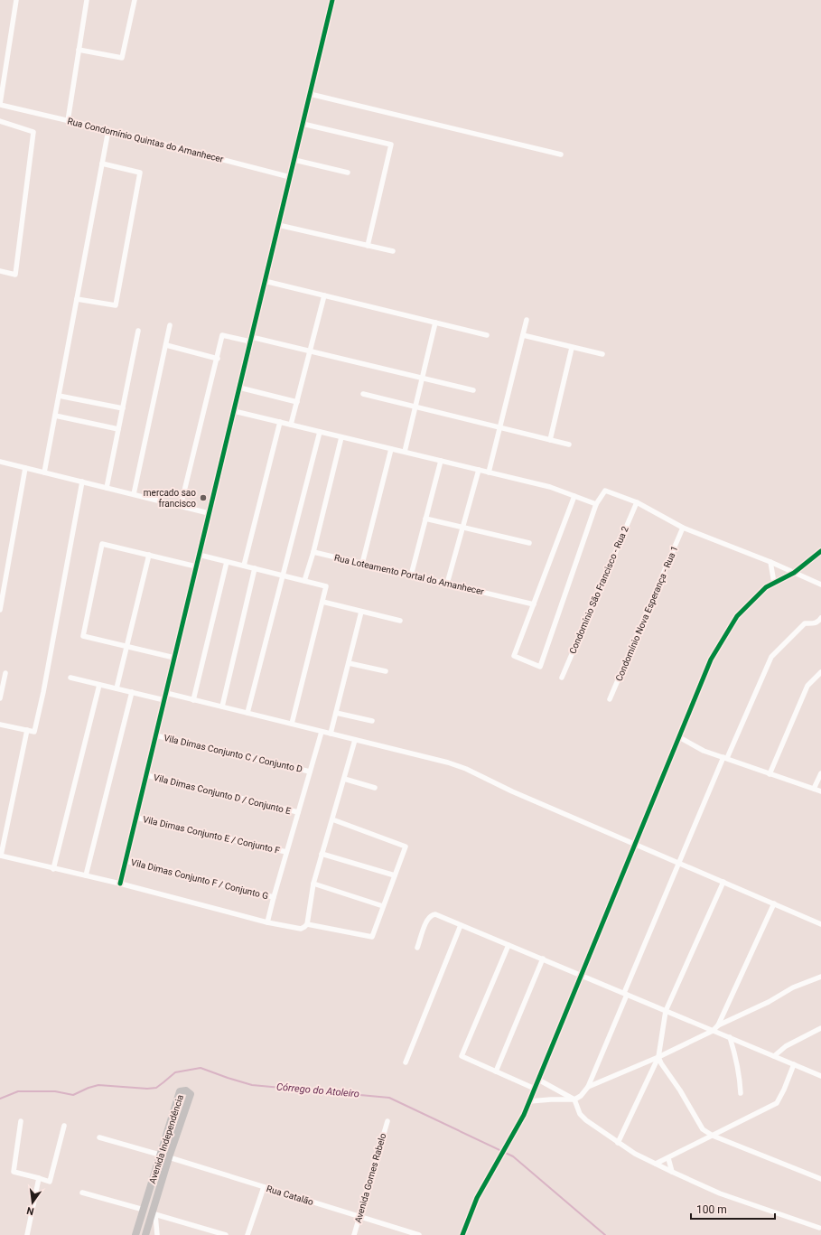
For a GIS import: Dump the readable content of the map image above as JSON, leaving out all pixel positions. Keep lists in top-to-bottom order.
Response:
{
  "streets": {
    "street": [
      "Rua Condomínio Quintas do Amanhecer",
      "Rua Loteamento Portal do Amanhecer",
      "Condomínio São Francisco - Rua 2",
      "Condomínio Nova Esperança - Rua 1",
      "Vila Dimas Conjunto C / Conjunto D",
      "Vila Dimas Conjunto D / Conjunto E",
      "Vila Dimas Conjunto E / Conjunto F",
      "Vila Dimas Conjunto F / Conjunto G",
      "Avenida Independência",
      "Avenida Gomes Rabelo",
      "Rua Catalão"
    ]
  },
  "crossings": [
    ["Avenida Independência", "Rua Catalão"],
    ["Avenida Gomes Rabelo", "Rua Catalão"]
  ],
  "water": ["Córrego do Atoleiro"],
  "places": ["mercado sao francisco"],
  "scale_bar": "100 m",
  "north": "bottom"
}
